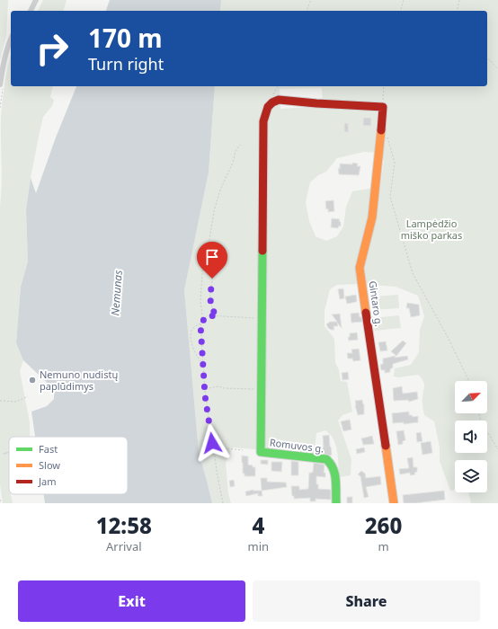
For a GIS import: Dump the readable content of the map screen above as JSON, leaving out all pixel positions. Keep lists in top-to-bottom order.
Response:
{
  "streets": {
    "street": ["Gintaro g.", "Romuvos g."]
  },
  "water": ["Nemunas"],
  "parks": ["Lampėdžio miško parkas"],
  "places": ["Nemuno nudistų paplūdimys"],
  "legend": ["Fast", "Slow", "Jam"],
  "north": "top right",
  "page": {
    "turn": ["170 m", "Turn right"],
    "eta": [
      "12:58",
      "Arrival",
      "4",
      "min",
      "260",
      "m"
    ],
    "buttons": ["Exit", "Share"]
  }
}
